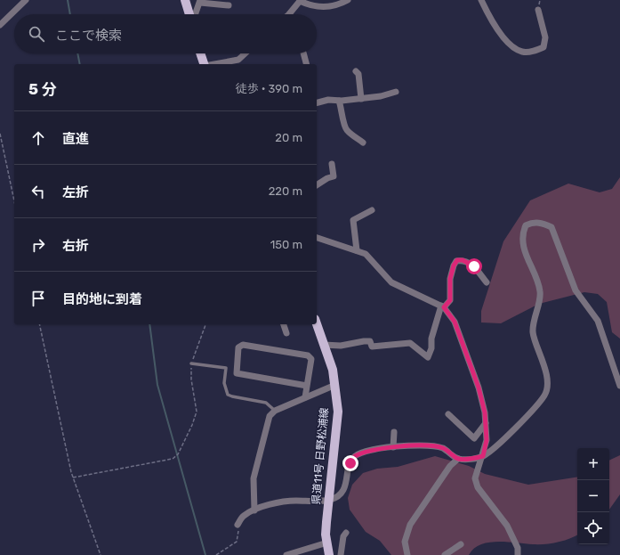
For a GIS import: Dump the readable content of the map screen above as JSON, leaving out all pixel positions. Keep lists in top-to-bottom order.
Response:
{
  "streets": {
    "main road": ["県道11号 日野松浦線"]
  },
  "page": {
    "search": "ここで検索",
    "heading": ["5 分", "徒歩 · 390 m"],
    "list": [
      ["直進", "20 m"],
      ["左折", "220 m"],
      ["右折", "150 m"],
      "目的地に到着"
    ],
    "map_buttons": ["+", "−"]
  }
}
